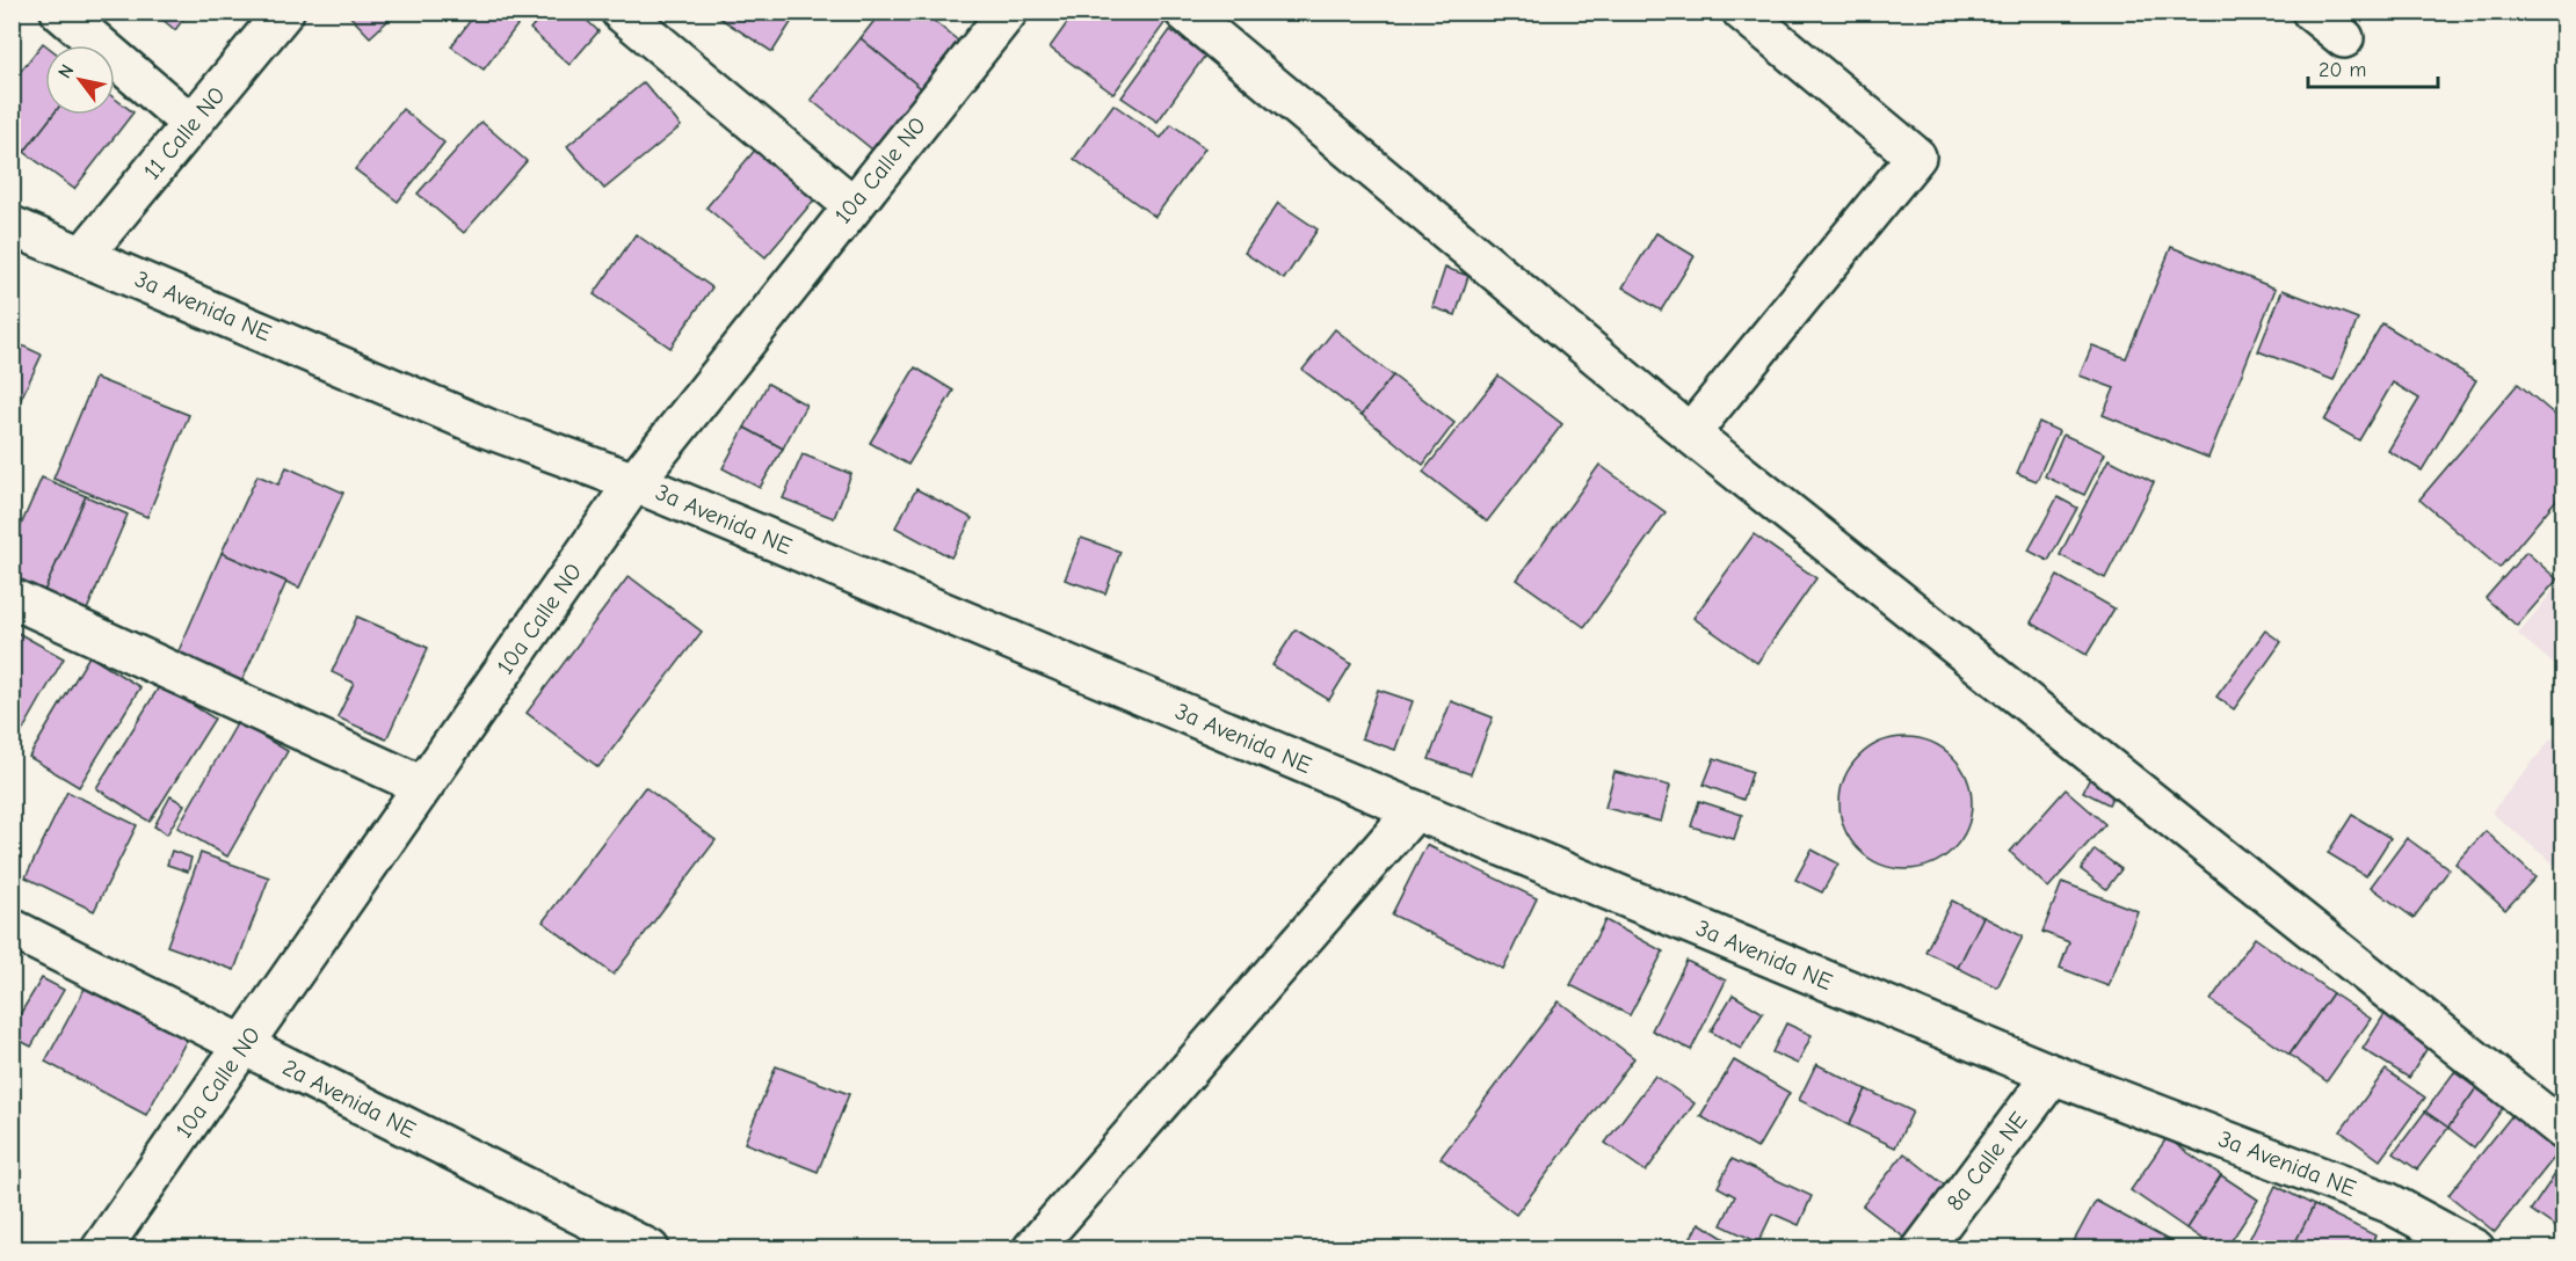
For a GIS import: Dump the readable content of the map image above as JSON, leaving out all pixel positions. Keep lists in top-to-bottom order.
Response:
{
  "streets": {
    "street": [
      "11 Calle NO",
      "10a Calle NO",
      "3a Avenida NE",
      "2a Avenida NE",
      "8a Calle NE"
    ]
  },
  "crossings": [
    ["11 Calle NO", "3a Avenida NE"],
    ["10a Calle NO", "3a Avenida NE"],
    ["10a Calle NO", "2a Avenida NE"],
    ["3a Avenida NE", "8a Calle NE"]
  ],
  "scale_bar": "20 m",
  "north": "top left"
}
